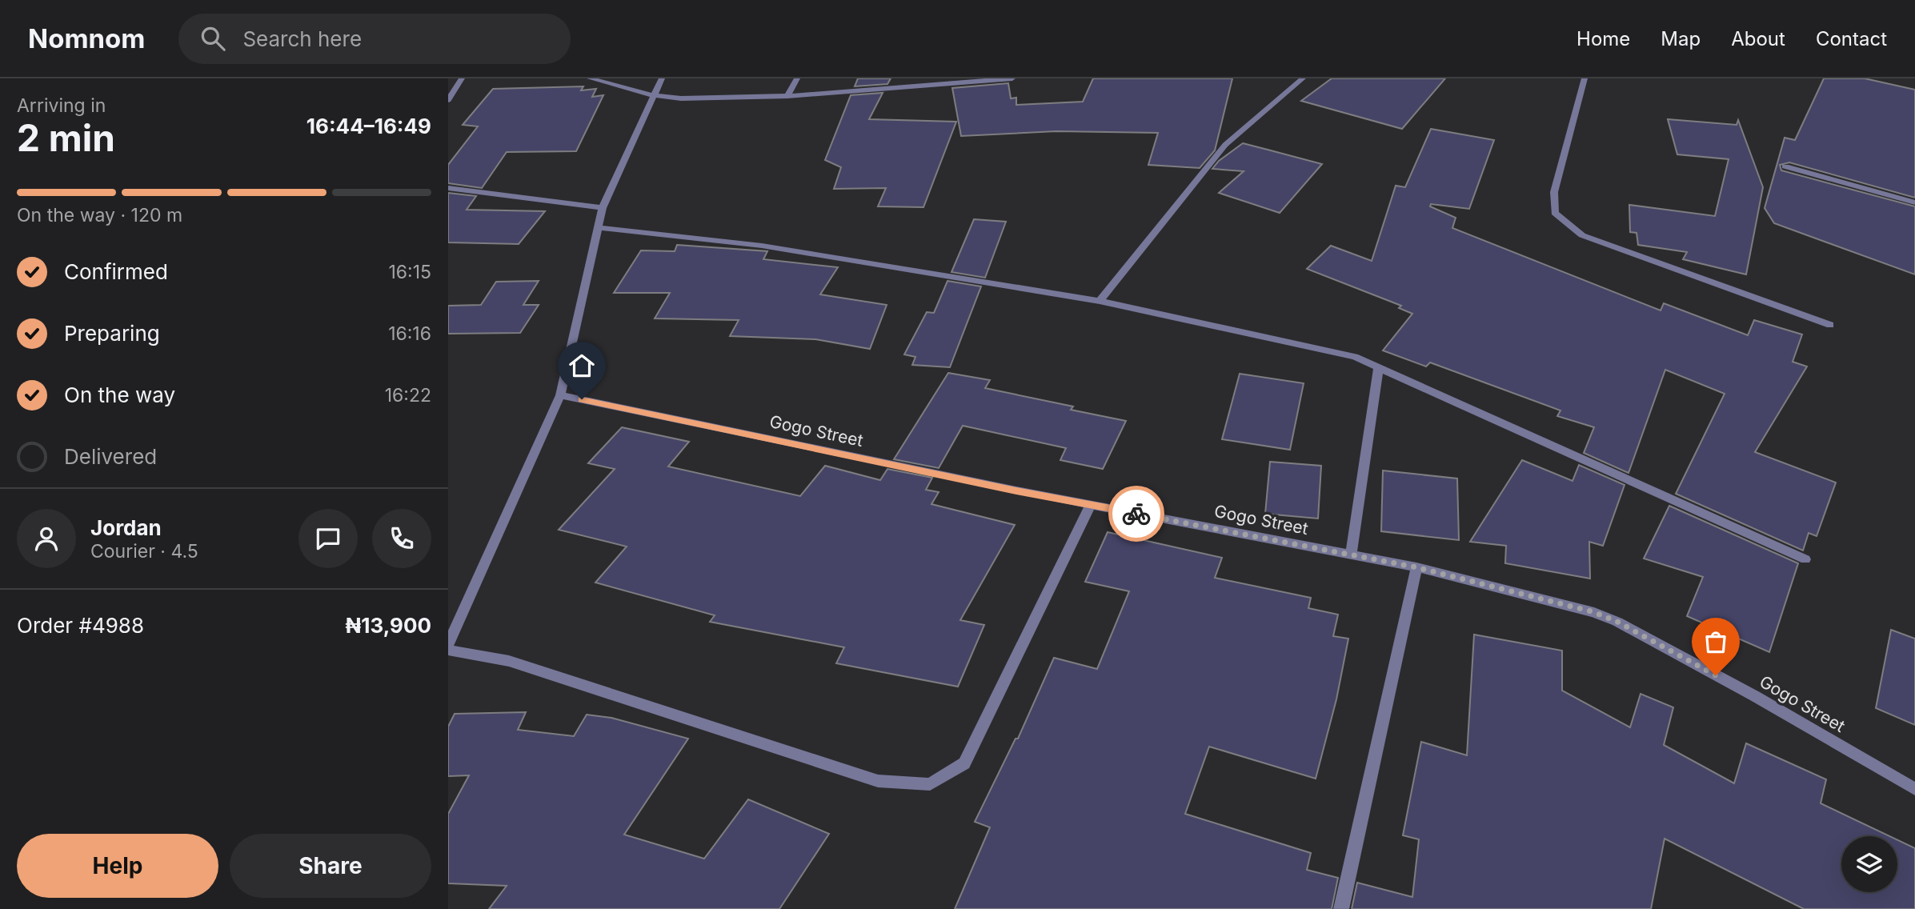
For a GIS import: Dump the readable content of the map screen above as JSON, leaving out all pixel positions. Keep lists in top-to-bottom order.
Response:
{
  "streets": {
    "street": ["Gogo Street"]
  },
  "page": {
    "header": "Nomnom",
    "search": "Search here",
    "nav": [
      "Home",
      "Map",
      "About",
      "Contact"
    ],
    "heading": ["2 min", "Arriving in", "16:44–16:49"],
    "panel": [
      "Jordan",
      "Courier · 4.5",
      "Order #4988",
      "₦13,900"
    ],
    "bar": "On the way · 120 m",
    "list": [
      ["Confirmed", "16:15"],
      ["Preparing", "16:16"],
      ["On the way", "16:22"],
      "Delivered"
    ],
    "buttons": ["Help", "Share"]
  }
}
